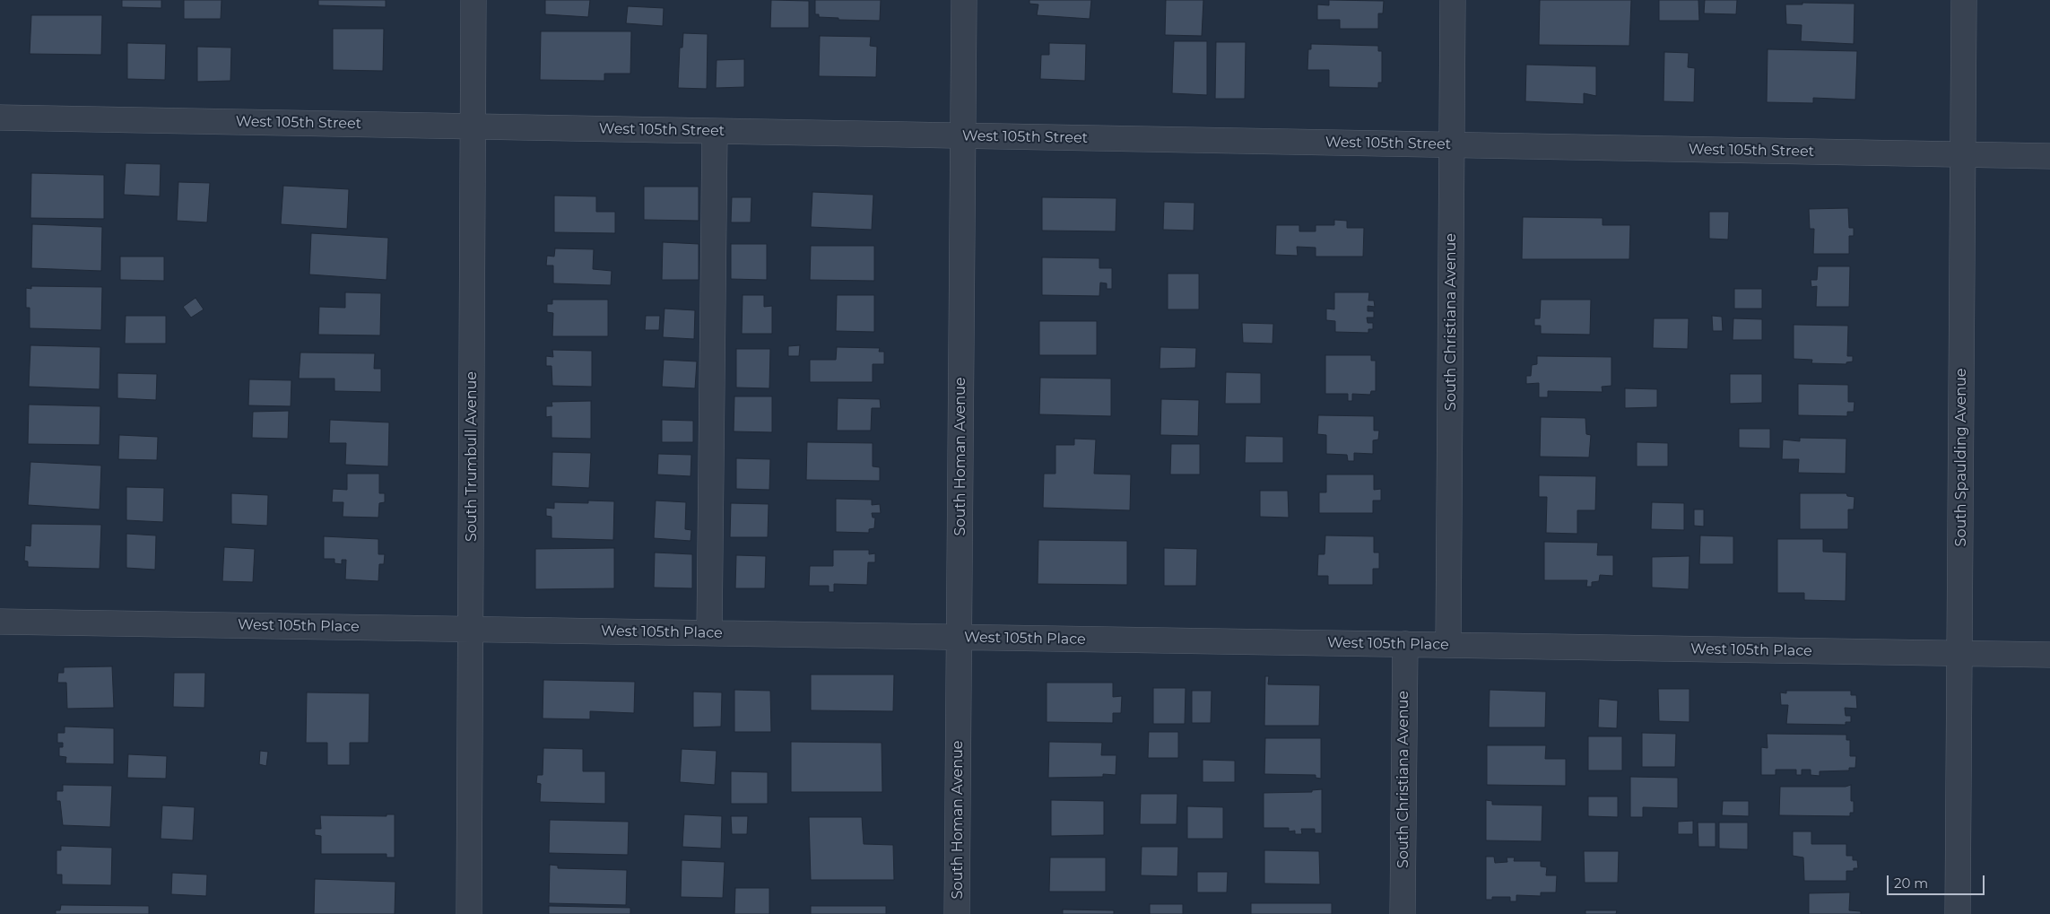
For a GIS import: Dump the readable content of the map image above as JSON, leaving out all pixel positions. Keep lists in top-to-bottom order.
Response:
{
  "streets": {
    "street": [
      "West 105th Street",
      "South Christiana Avenue",
      "South Trumbull Avenue",
      "South Homan Avenue",
      "South Spaulding Avenue",
      "West 105th Place"
    ]
  },
  "crossings": [
    ["West 105th Street", "South Christiana Avenue"],
    ["West 105th Street", "South Trumbull Avenue"],
    ["West 105th Street", "South Homan Avenue"],
    ["West 105th Street", "South Spaulding Avenue"],
    ["South Christiana Avenue", "West 105th Place"],
    ["South Trumbull Avenue", "West 105th Place"],
    ["South Homan Avenue", "West 105th Place"],
    ["South Spaulding Avenue", "West 105th Place"]
  ],
  "scale_bar": "20 m"
}
